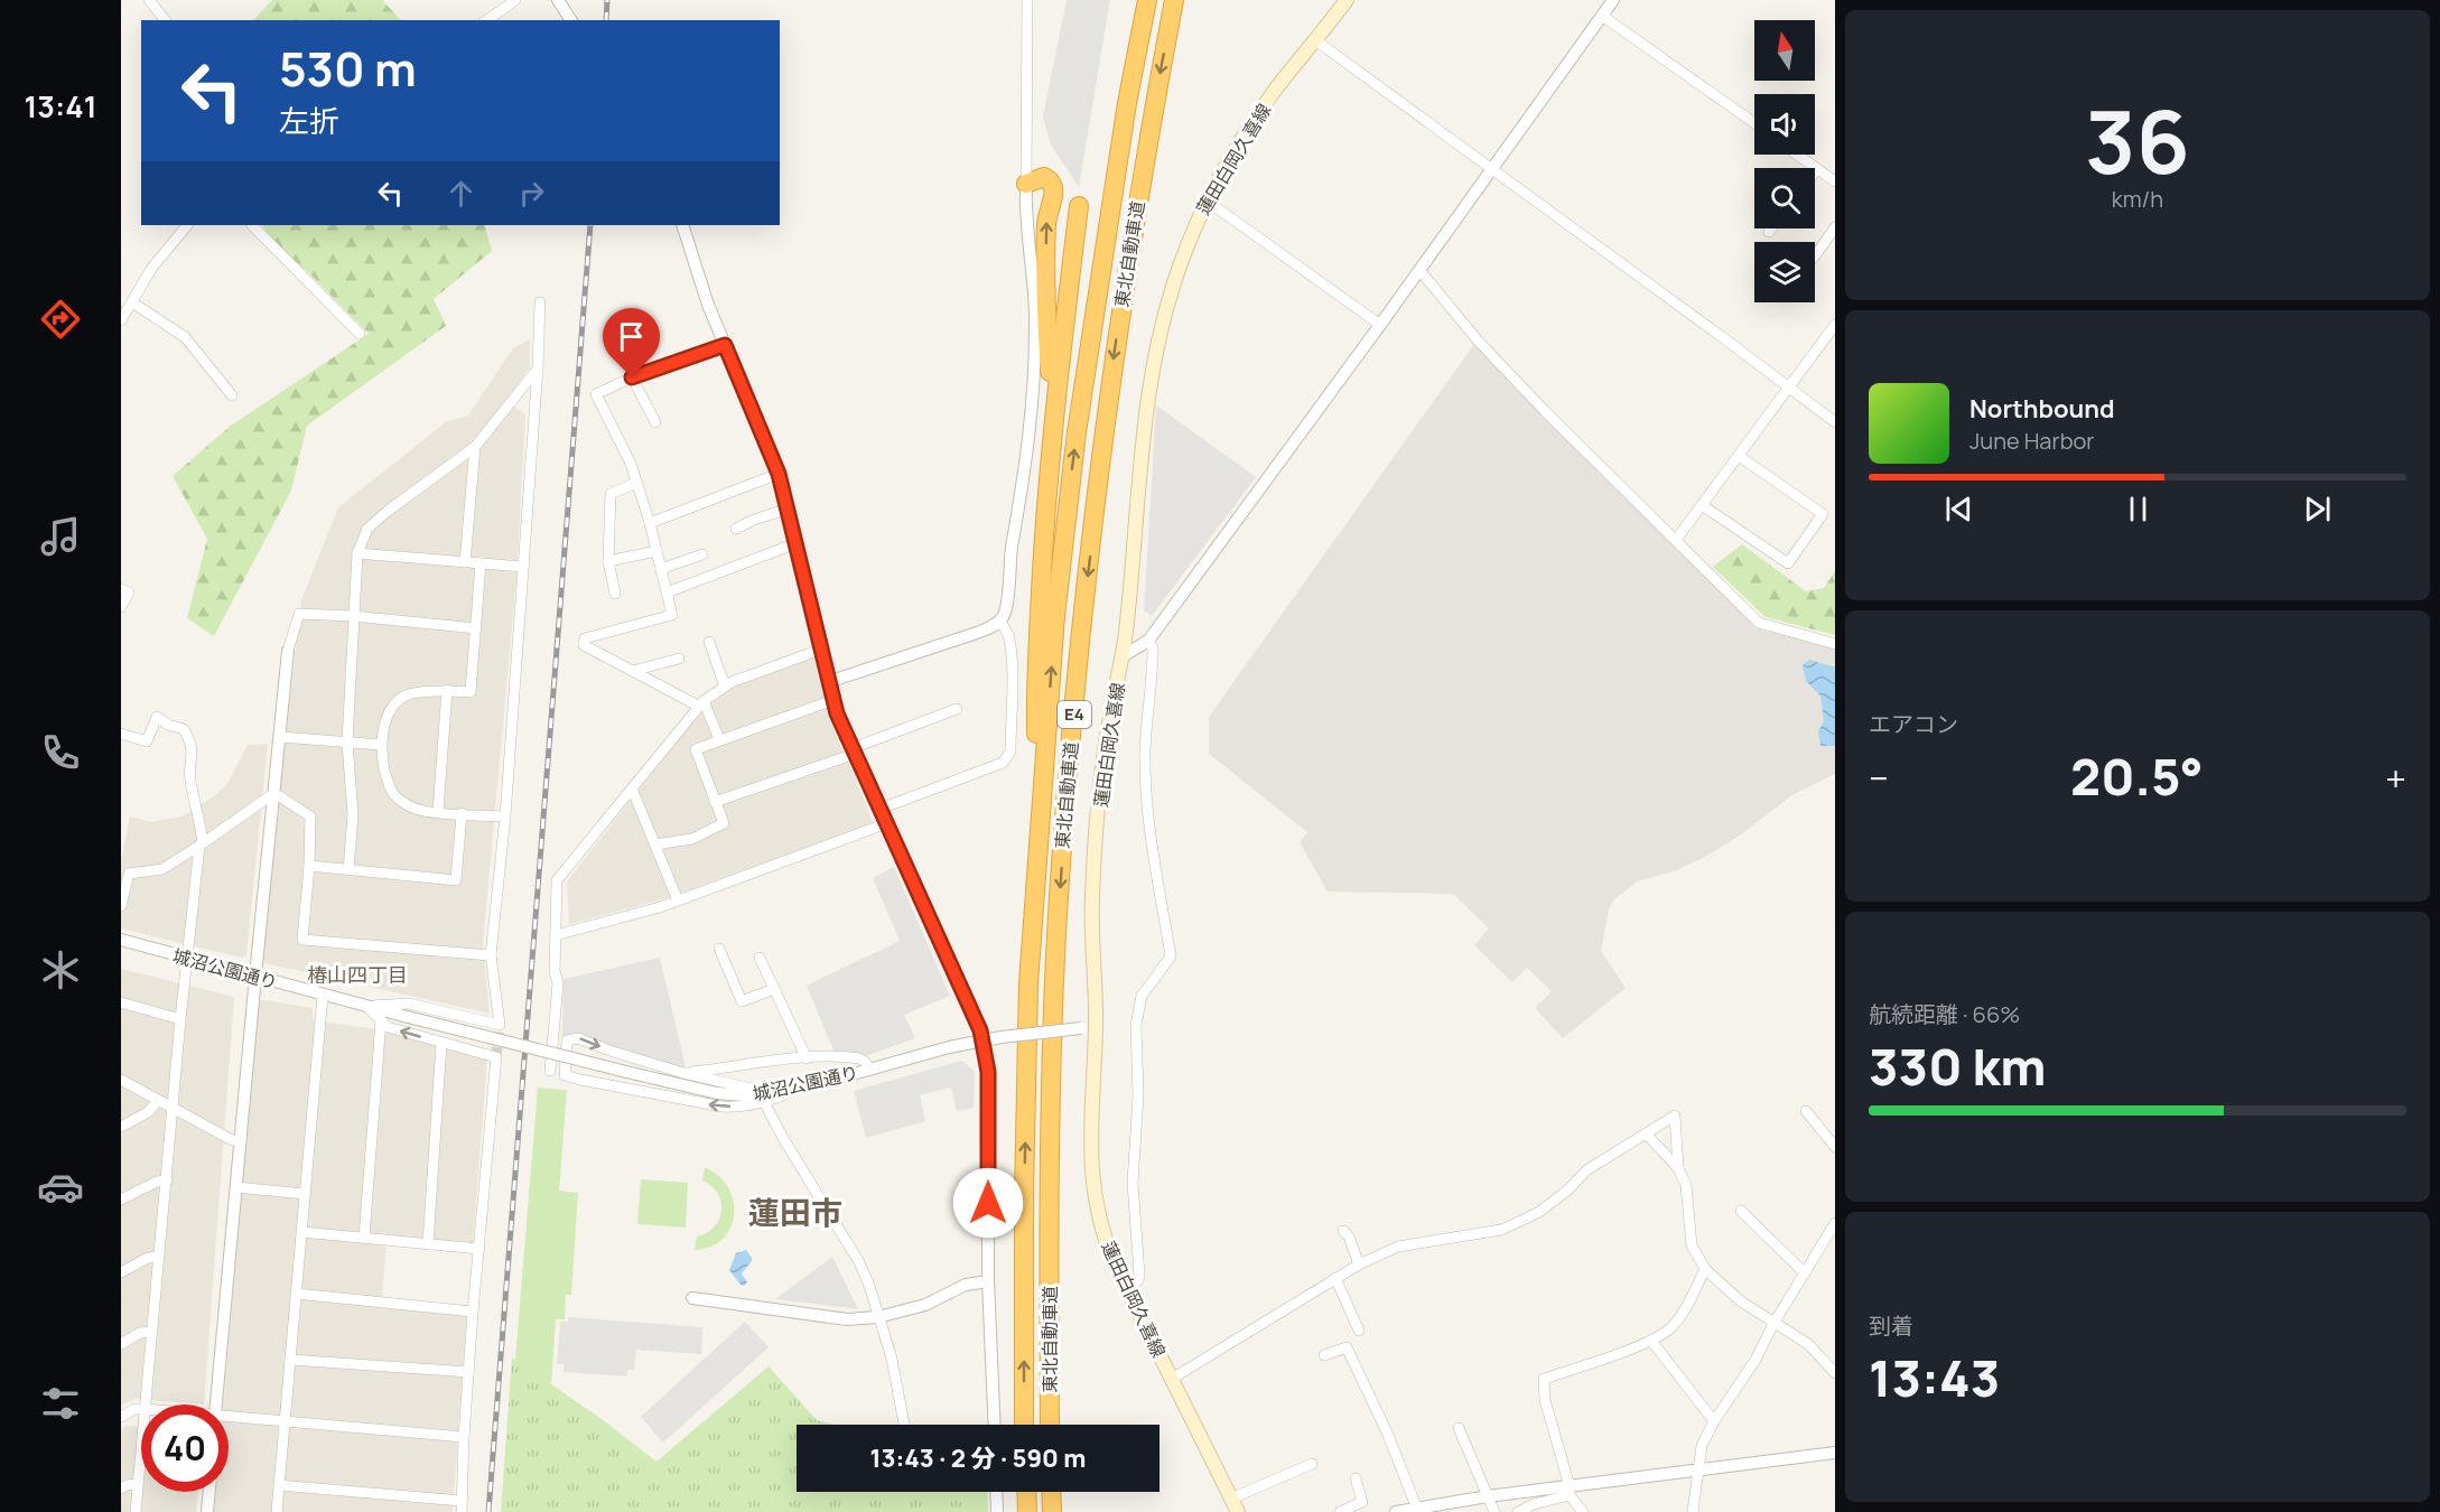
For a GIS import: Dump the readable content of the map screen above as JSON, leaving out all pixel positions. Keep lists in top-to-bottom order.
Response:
{
  "streets": {
    "highway": ["東北自動車道", "E4"],
    "main road": ["蓮田白岡久喜線"],
    "street": ["城沼公園通り"]
  },
  "crossings": [
    ["蓮田白岡久喜線", "城沼公園通り"]
  ],
  "districts": ["椿山四丁目", "蓮田市"],
  "north": "top",
  "page": {
    "tabs": "13:41",
    "tile": [
      ["36", "km/h"],
      "エアコン",
      ["航続距離 · 66%", "330 km"],
      ["到着", "13:43"]
    ],
    "turn": ["530 m", "左折"],
    "song": ["Northbound", "June Harbor"],
    "heat": ["−", "20.5°", "+"],
    "limit": "40",
    "trip": "13:43 · 2 分 · 590 m"
  }
}
